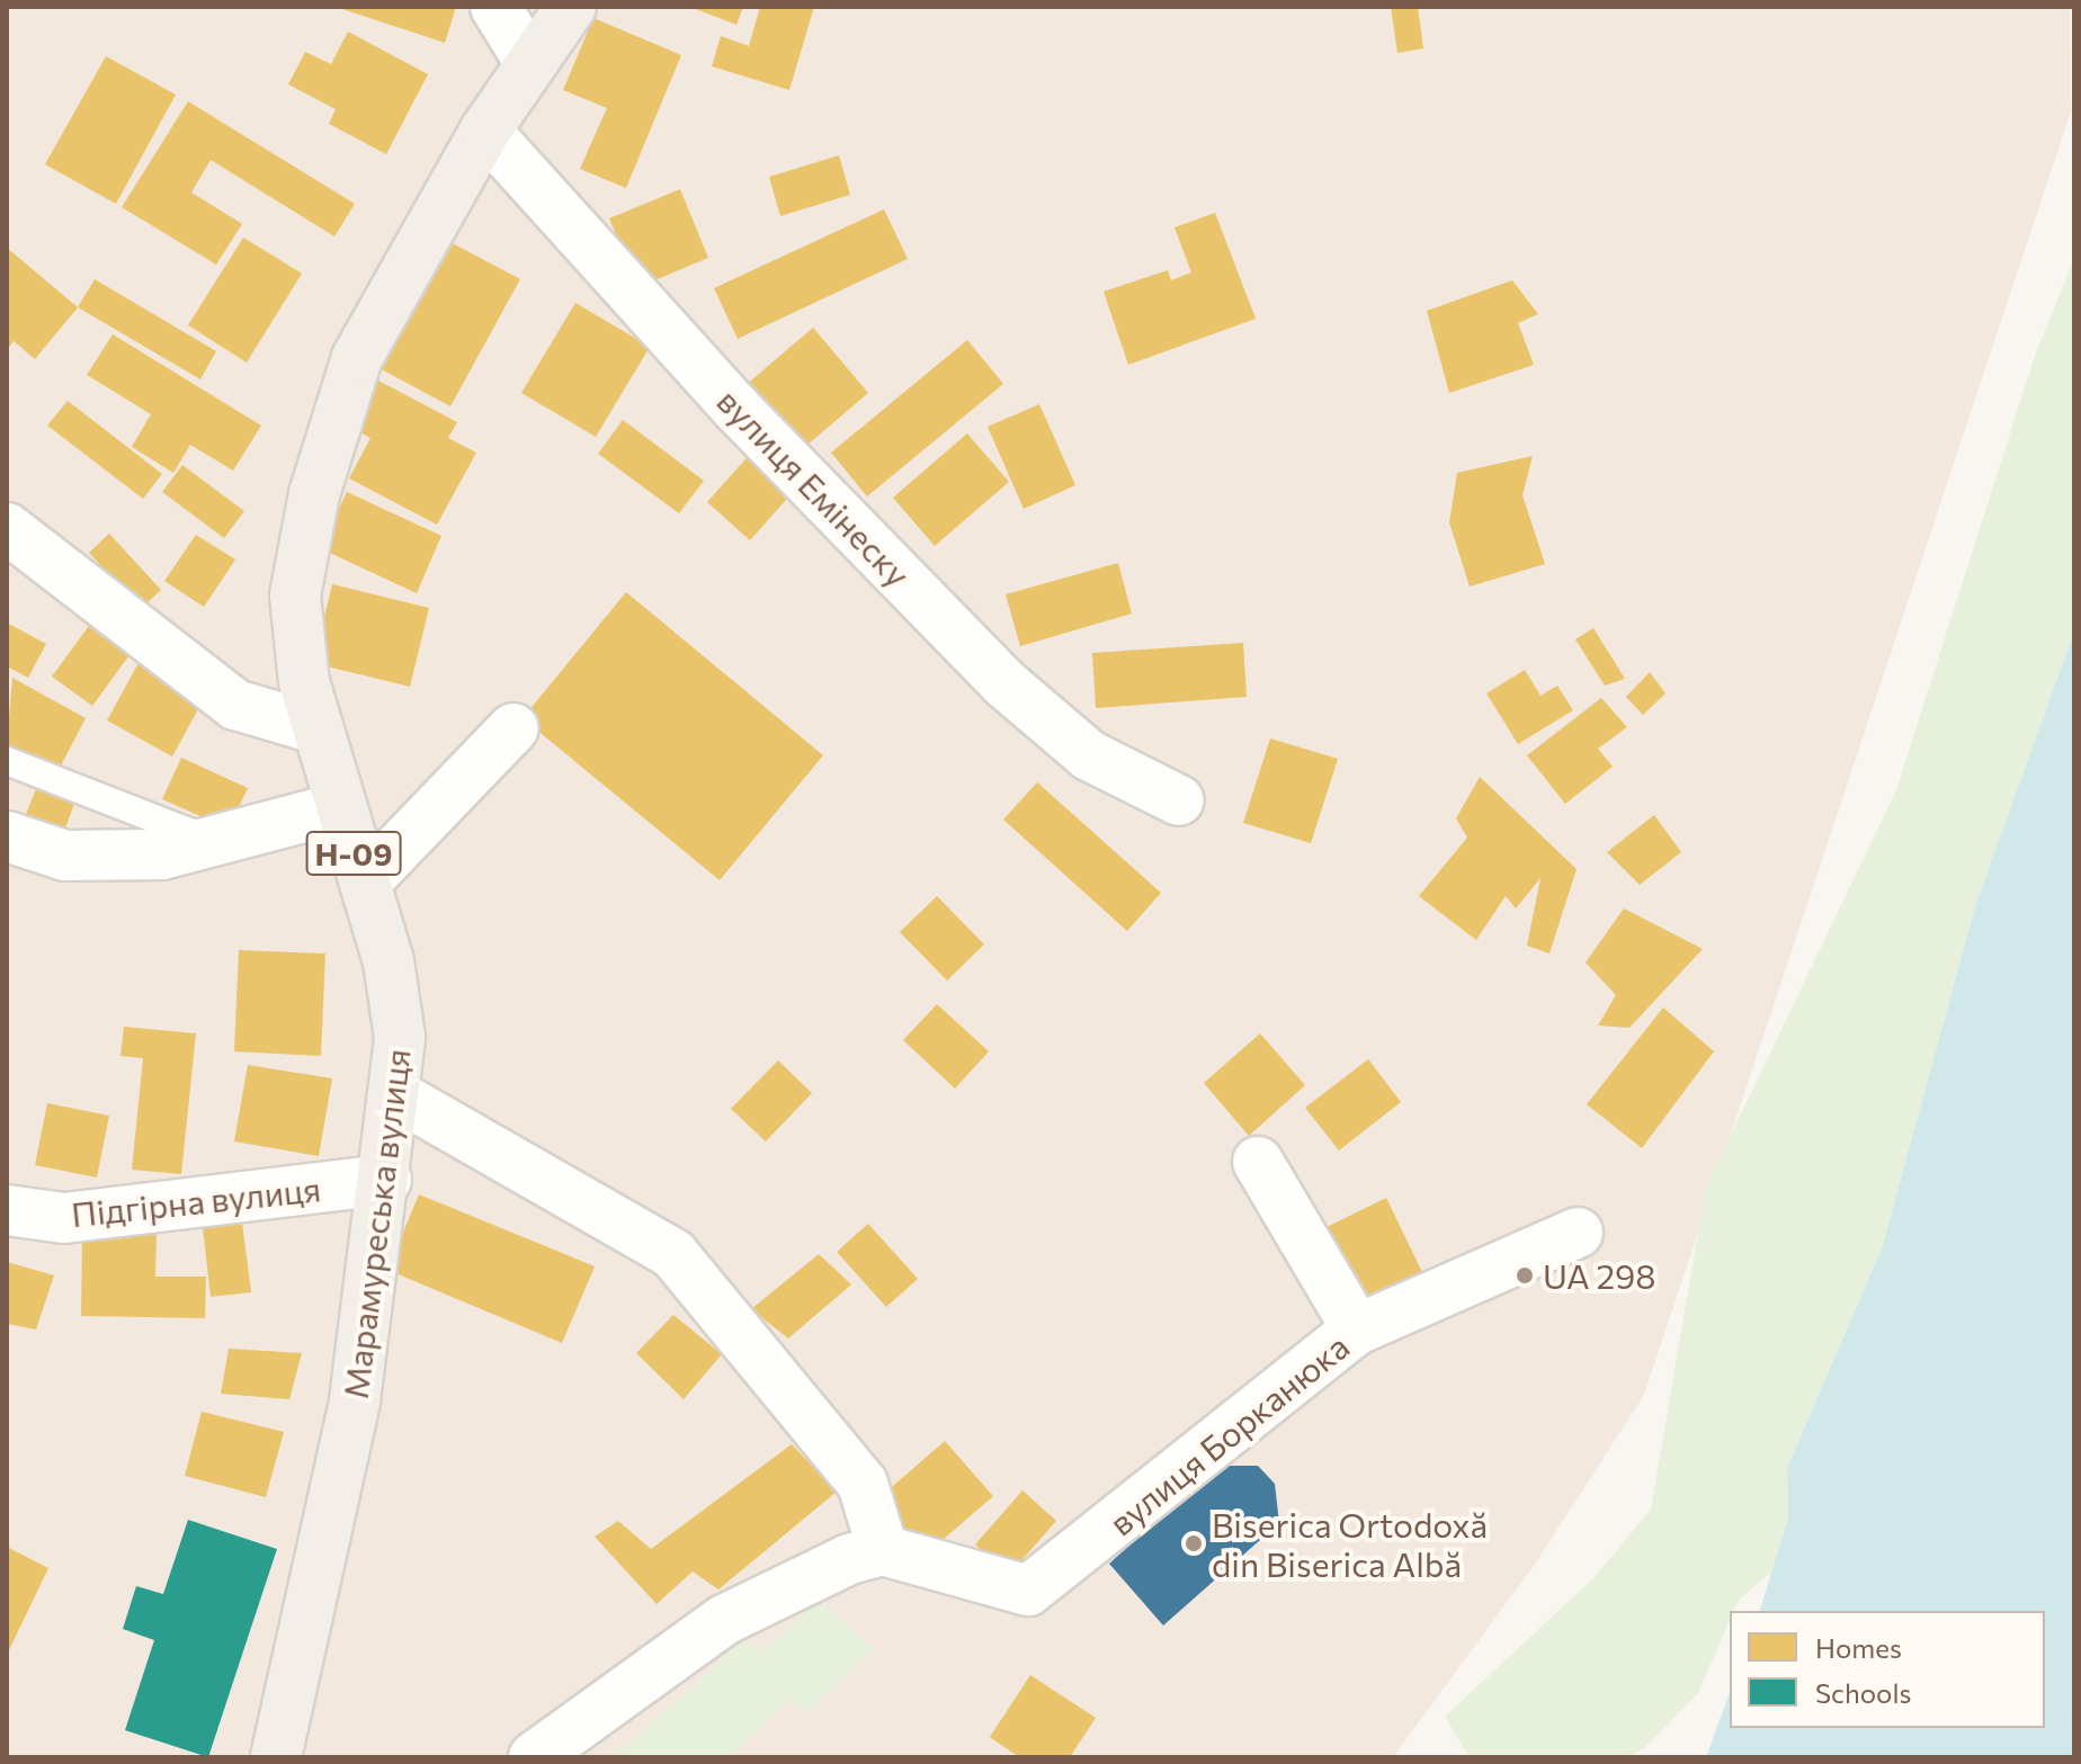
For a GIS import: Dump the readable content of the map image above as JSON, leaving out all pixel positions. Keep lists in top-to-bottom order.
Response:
{
  "streets": {
    "main road": ["Н-09", "Марамуреська вулиця"],
    "street": ["вулиця Емінеску", "Підгірна вулиця", "вулиця Борканюка"]
  },
  "crossings": [
    ["вулиця Емінеску", "Марамуреська вулиця"],
    ["Підгірна вулиця", "Марамуреська вулиця"]
  ],
  "places": ["UA 298", "Biserica Ortodoxă din Biserica Albă"],
  "legend": ["Homes", "Schools"]
}
